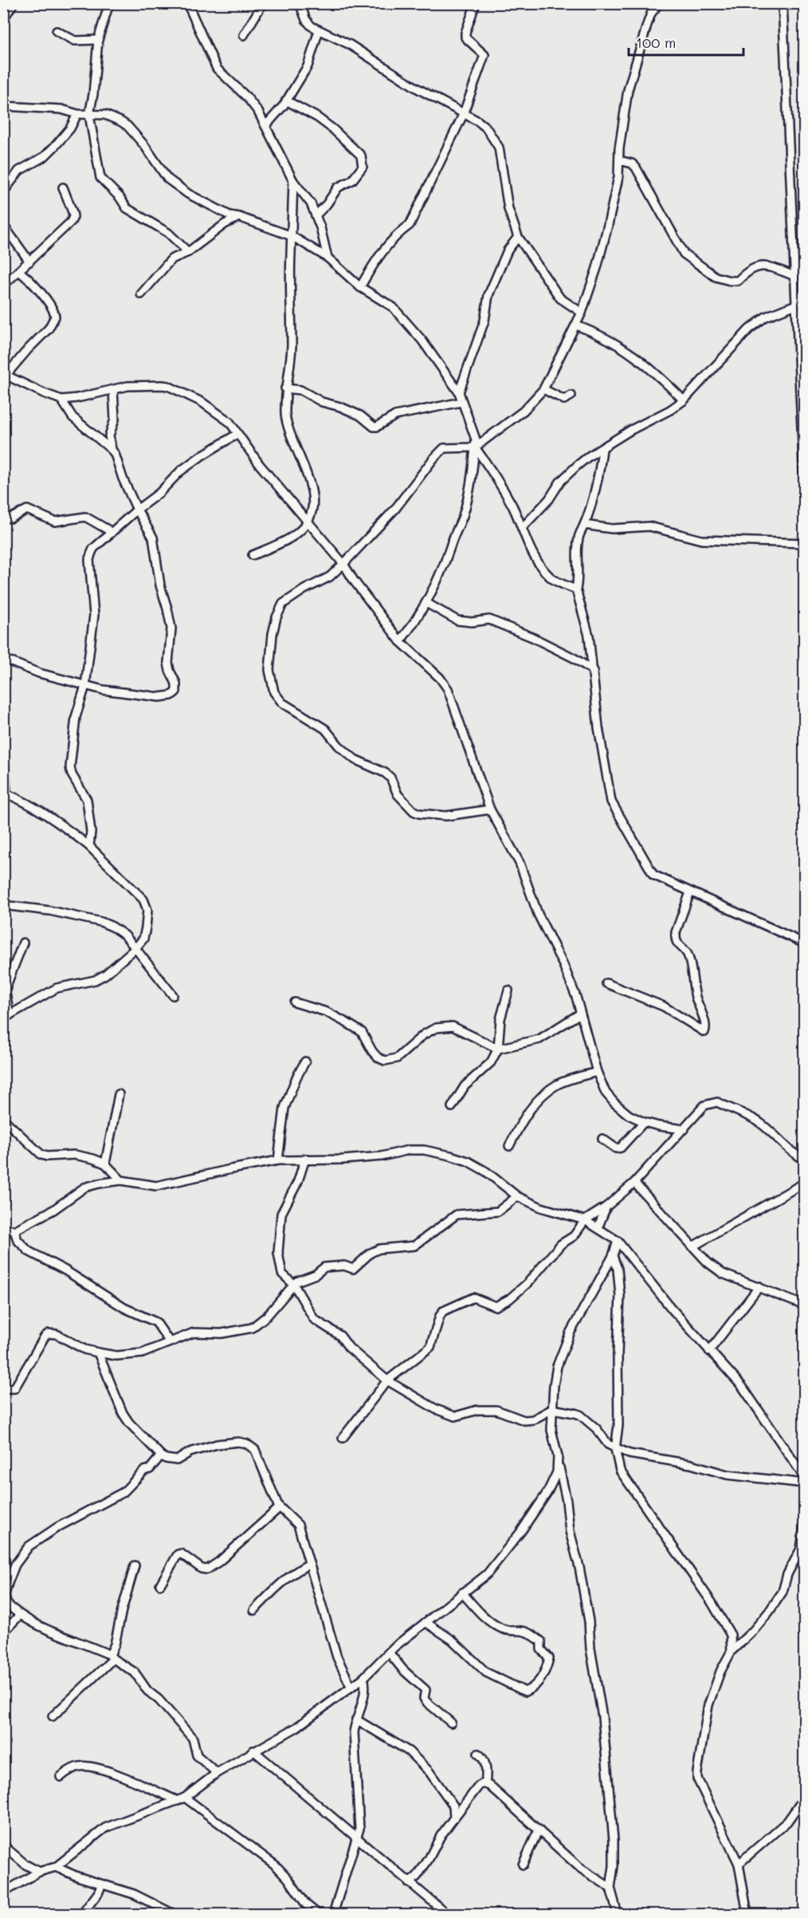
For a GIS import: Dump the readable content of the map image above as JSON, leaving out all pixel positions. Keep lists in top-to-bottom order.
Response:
{
  "scale_bar": "100 m"
}
